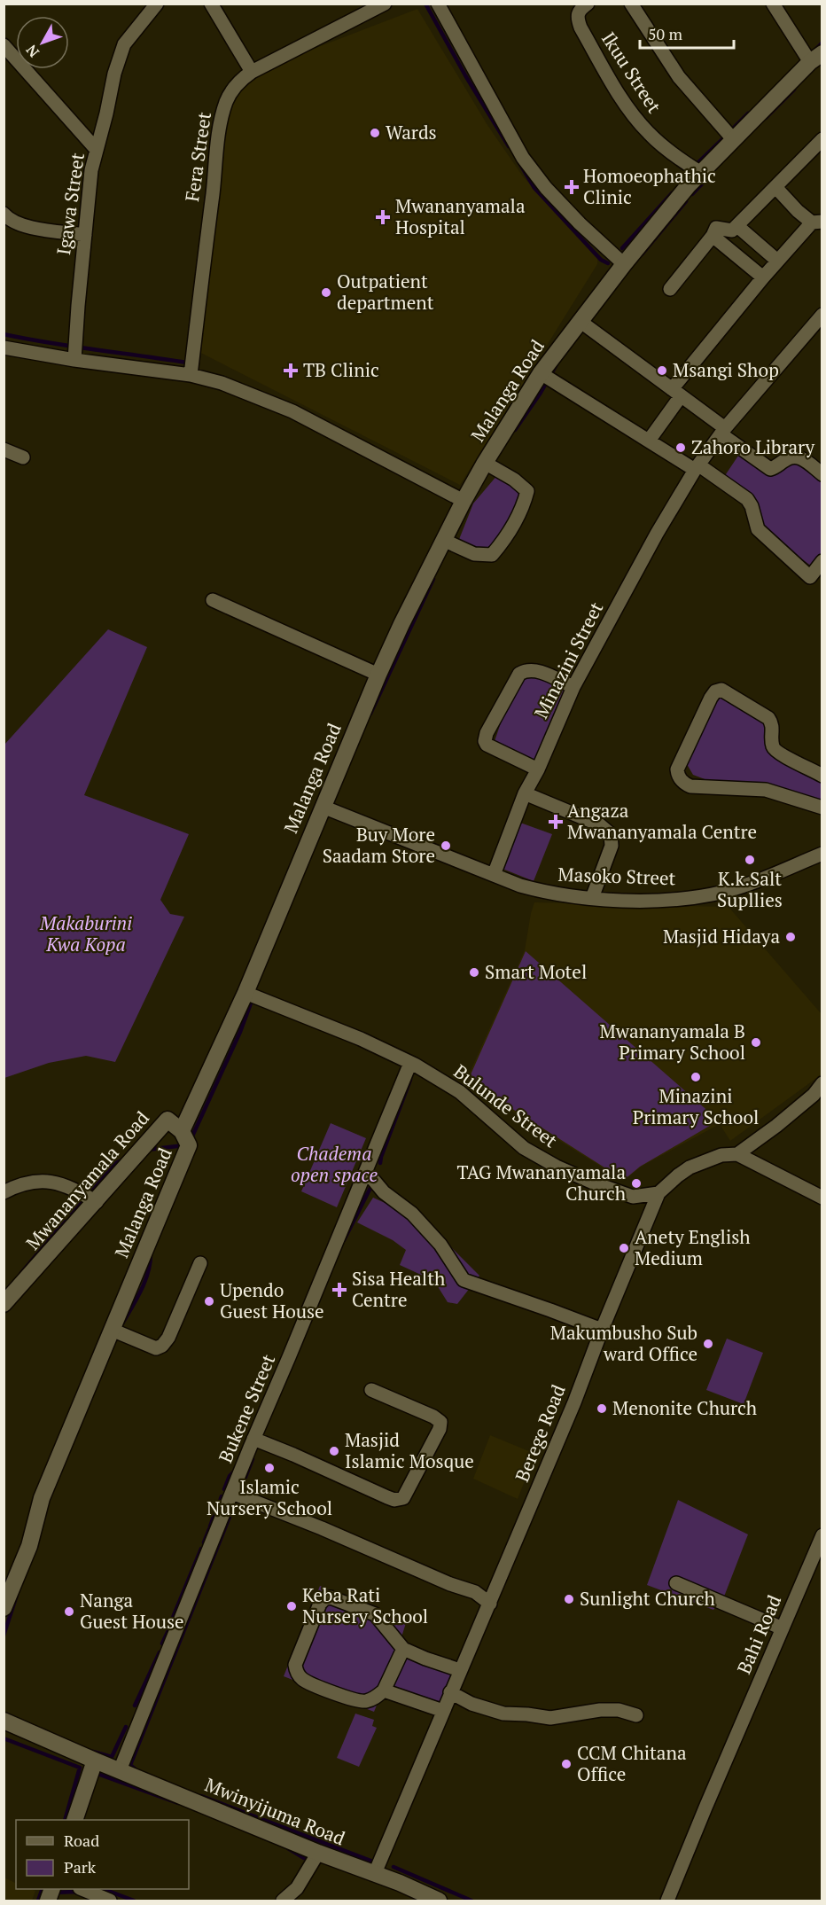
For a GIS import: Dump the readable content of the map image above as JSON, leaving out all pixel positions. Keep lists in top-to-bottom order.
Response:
{
  "streets": {
    "street": [
      "Ikuu Street",
      "Fera Street",
      "Igawa Street",
      "Malanga Road",
      "Minazini Street",
      "Masoko Street",
      "Bulunde Street",
      "Mwananyamala Road",
      "Bukene Street",
      "Berege Road",
      "Bahi Road",
      "Mwinyijuma Road"
    ]
  },
  "crossings": [
    ["Ikuu Street", "Malanga Road"],
    ["Malanga Road", "Masoko Street"],
    ["Malanga Road", "Bulunde Street"],
    ["Malanga Road", "Mwananyamala Road"],
    ["Minazini Street", "Masoko Street"],
    ["Bulunde Street", "Bukene Street"],
    ["Bulunde Street", "Berege Road"],
    ["Bukene Street", "Mwinyijuma Road"],
    ["Berege Road", "Mwinyijuma Road"]
  ],
  "parks": ["Makaburini Kwa Kopa", "Chadema open space"],
  "places": {
    "other": [
      "Wards",
      "Outpatient department",
      "Msangi Shop",
      "Zahoro Library",
      "Buy More Saadam Store",
      "K.k.Salt Supllies",
      "Masjid Hidaya",
      "Smart Motel",
      "Mwananyamala B Primary School",
      "Minazini Primary School",
      "TAG Mwananyamala Church",
      "Anety English Medium",
      "Upendo Guest House",
      "Makumbusho Sub ward Office",
      "Menonite Church",
      "Masjid Islamic Mosque",
      "Islamic Nursery School",
      "Sunlight Church",
      "Keba Rati Nursery School",
      "Nanga Guest House",
      "CCM Chitana Office"
    ],
    "health": [
      "Homoeophathic Clinic",
      "Mwananyamala Hospital",
      "TB Clinic",
      "Angaza Mwananyamala Centre",
      "Sisa Health Centre"
    ]
  },
  "legend": ["Road", "Park"],
  "scale_bar": "50 m",
  "north": "bottom left"
}
